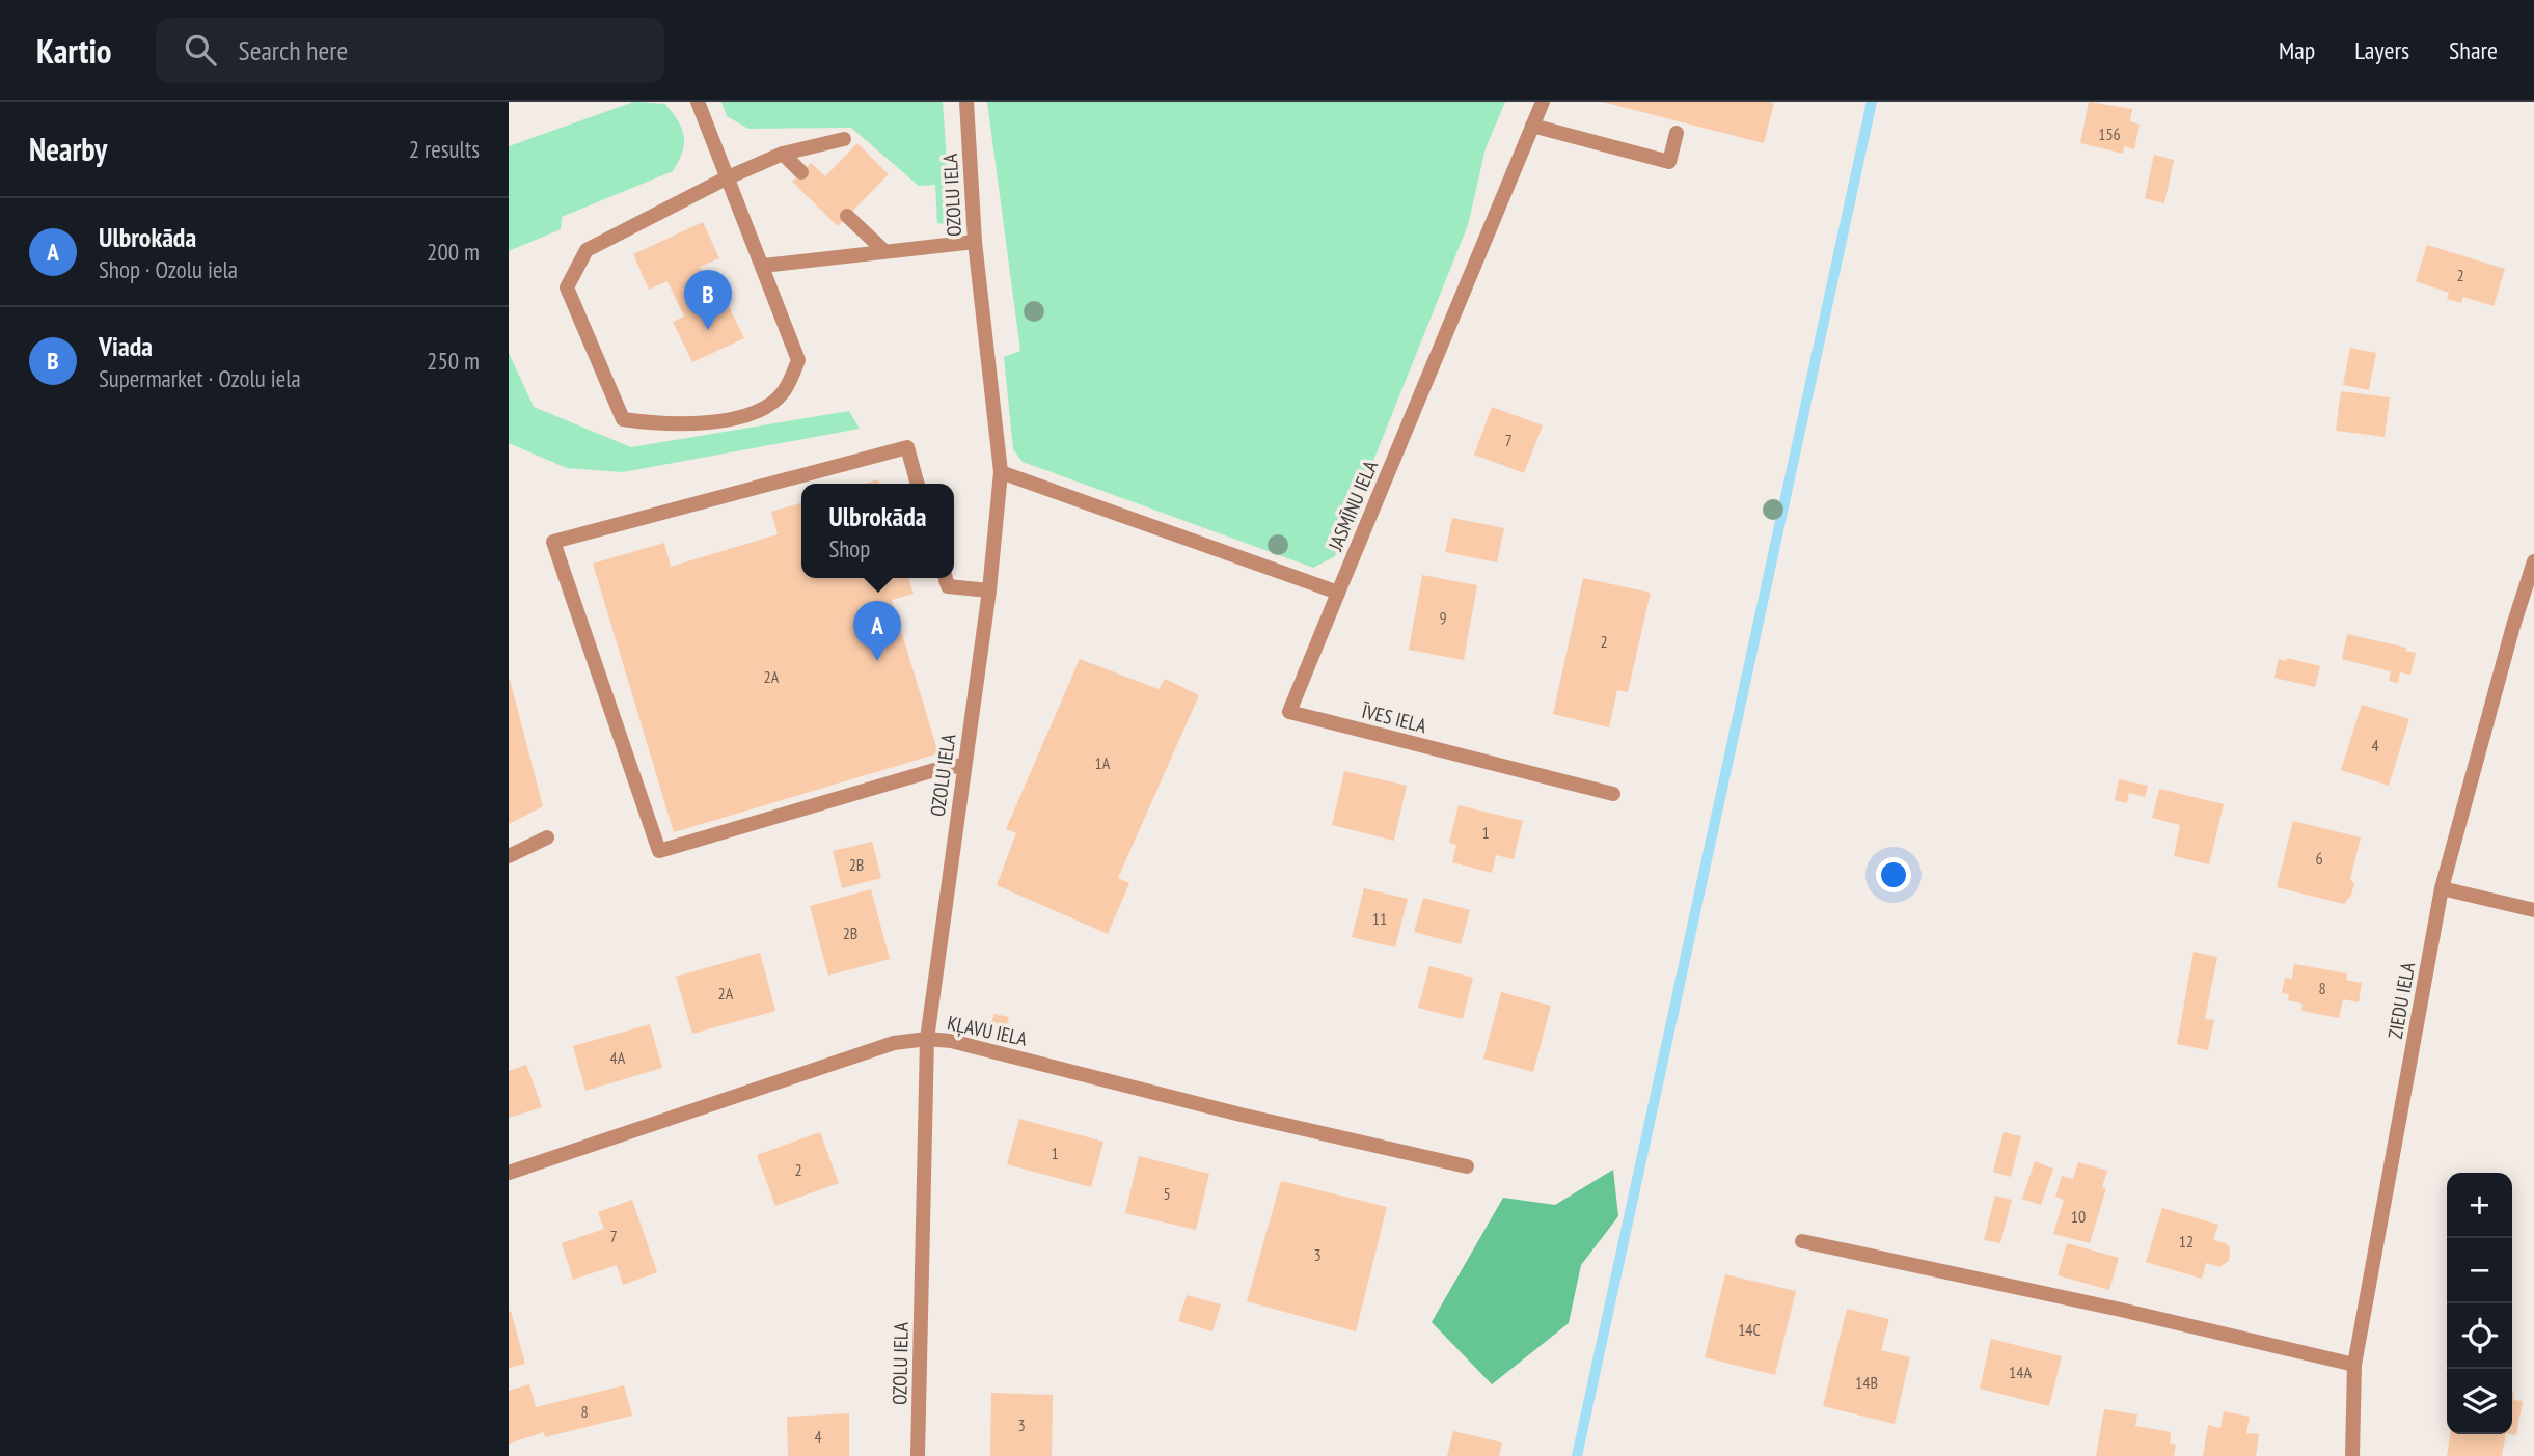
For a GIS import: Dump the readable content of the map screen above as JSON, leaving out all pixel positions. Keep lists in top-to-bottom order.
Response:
{
  "streets": {
    "street": [
      "OZOLU IELA",
      "JASMĪNU IELA",
      "ĪVES IELA",
      "ZIEDU IELA",
      "KĻAVU IELA"
    ]
  },
  "crossings": [
    ["OZOLU IELA", "KĻAVU IELA"],
    ["JASMĪNU IELA", "ĪVES IELA"]
  ],
  "house_numbers": [
    "156",
    "2",
    "7",
    "9",
    "2",
    "2A",
    "4",
    "1A",
    "1",
    "6",
    "2B",
    "11",
    "2B",
    "8",
    "2A",
    "4A",
    "1",
    "2",
    "5",
    "10",
    "7",
    "12",
    "3",
    "14C",
    "14A",
    "14B",
    "8",
    "3",
    "4"
  ],
  "page": {
    "header": "Kartio",
    "search": "Search here",
    "nav": ["Map", "Layers", "Share"],
    "heading": ["Nearby", "2 results"],
    "list": [
      {
        "mark": "A",
        "name": "Ulbrokāda",
        "note": "Shop · Ozolu iela",
        "value": "200 m"
      },
      {
        "mark": "B",
        "name": "Viada",
        "note": "Supermarket · Ozolu iela",
        "value": "250 m"
      }
    ],
    "pins": ["B", "A"],
    "popup": ["Ulbrokāda", "Shop"],
    "map_buttons": ["+", "−"]
  }
}
